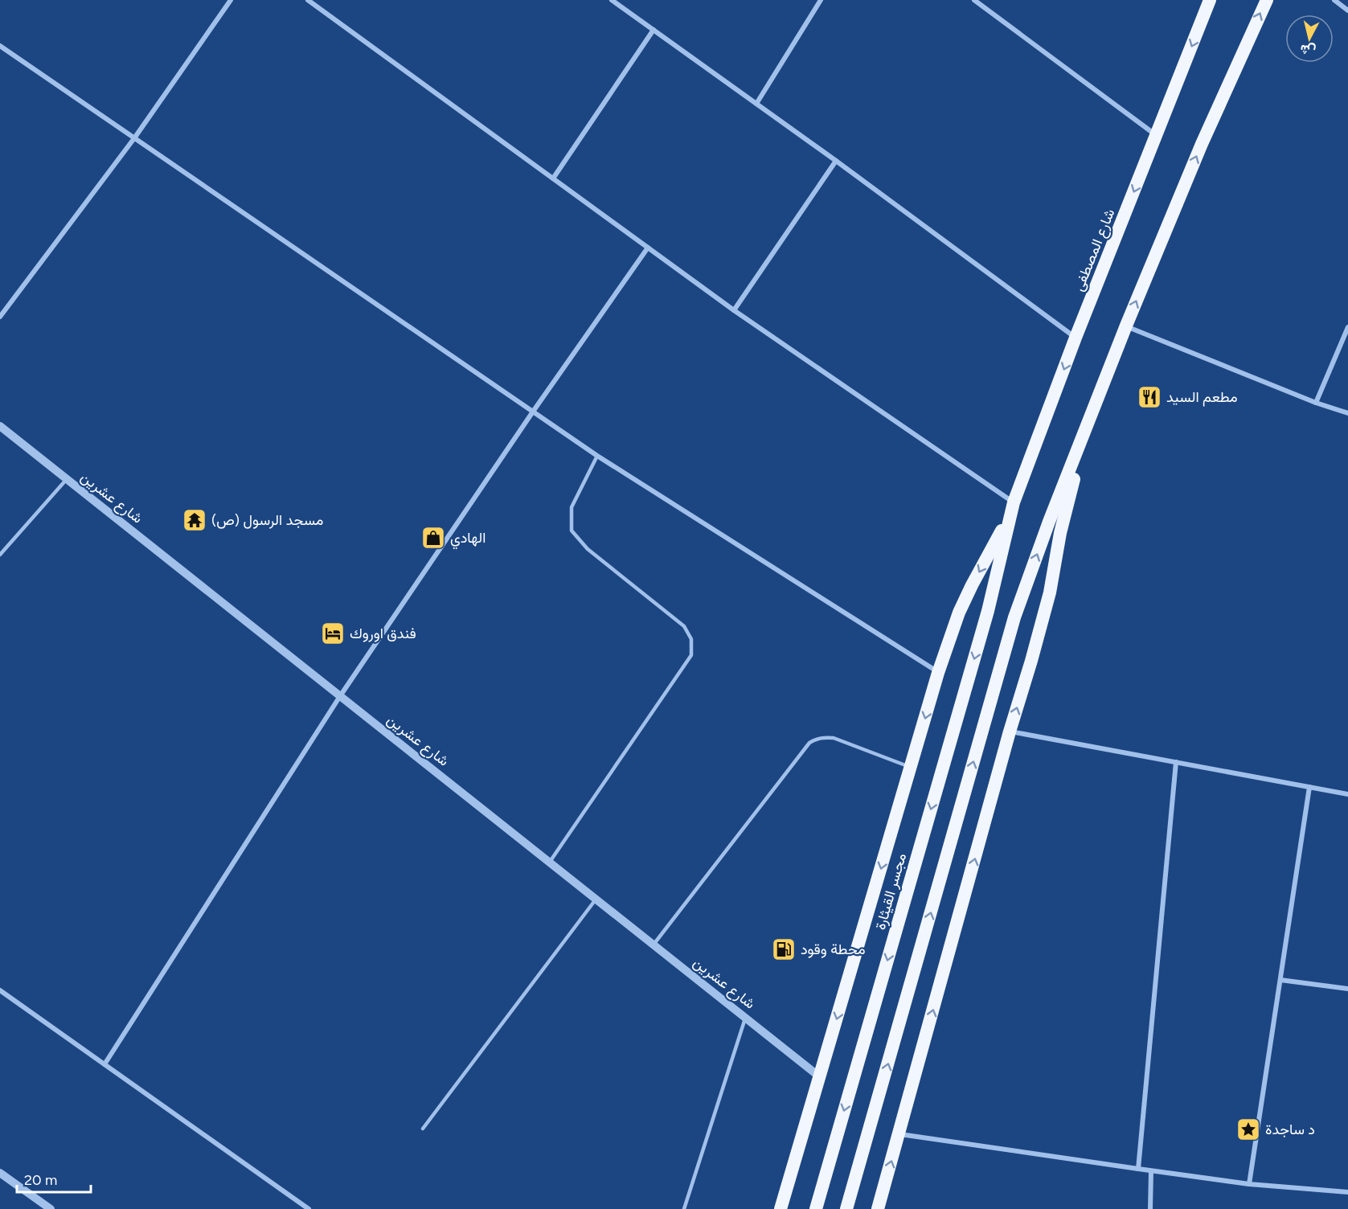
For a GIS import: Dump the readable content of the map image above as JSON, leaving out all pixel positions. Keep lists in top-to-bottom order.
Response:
{
  "streets": {
    "highway": ["شارع المصطفى", "مجسر القيثارة"],
    "street": ["شارع عشرين"]
  },
  "crossings": [
    ["شارع المصطفى", "مجسر القيثارة"]
  ],
  "places": {
    "restaurant": ["مطعم السيد"],
    "temple": ["مسجد الرسول (ص)"],
    "shop": ["الهادي"],
    "hotel": ["فندق اوروك"],
    "fuel station": ["محطة وقود"],
    "place": ["د ساجدة"]
  },
  "scale_bar": "20 m",
  "north": "bottom"
}
